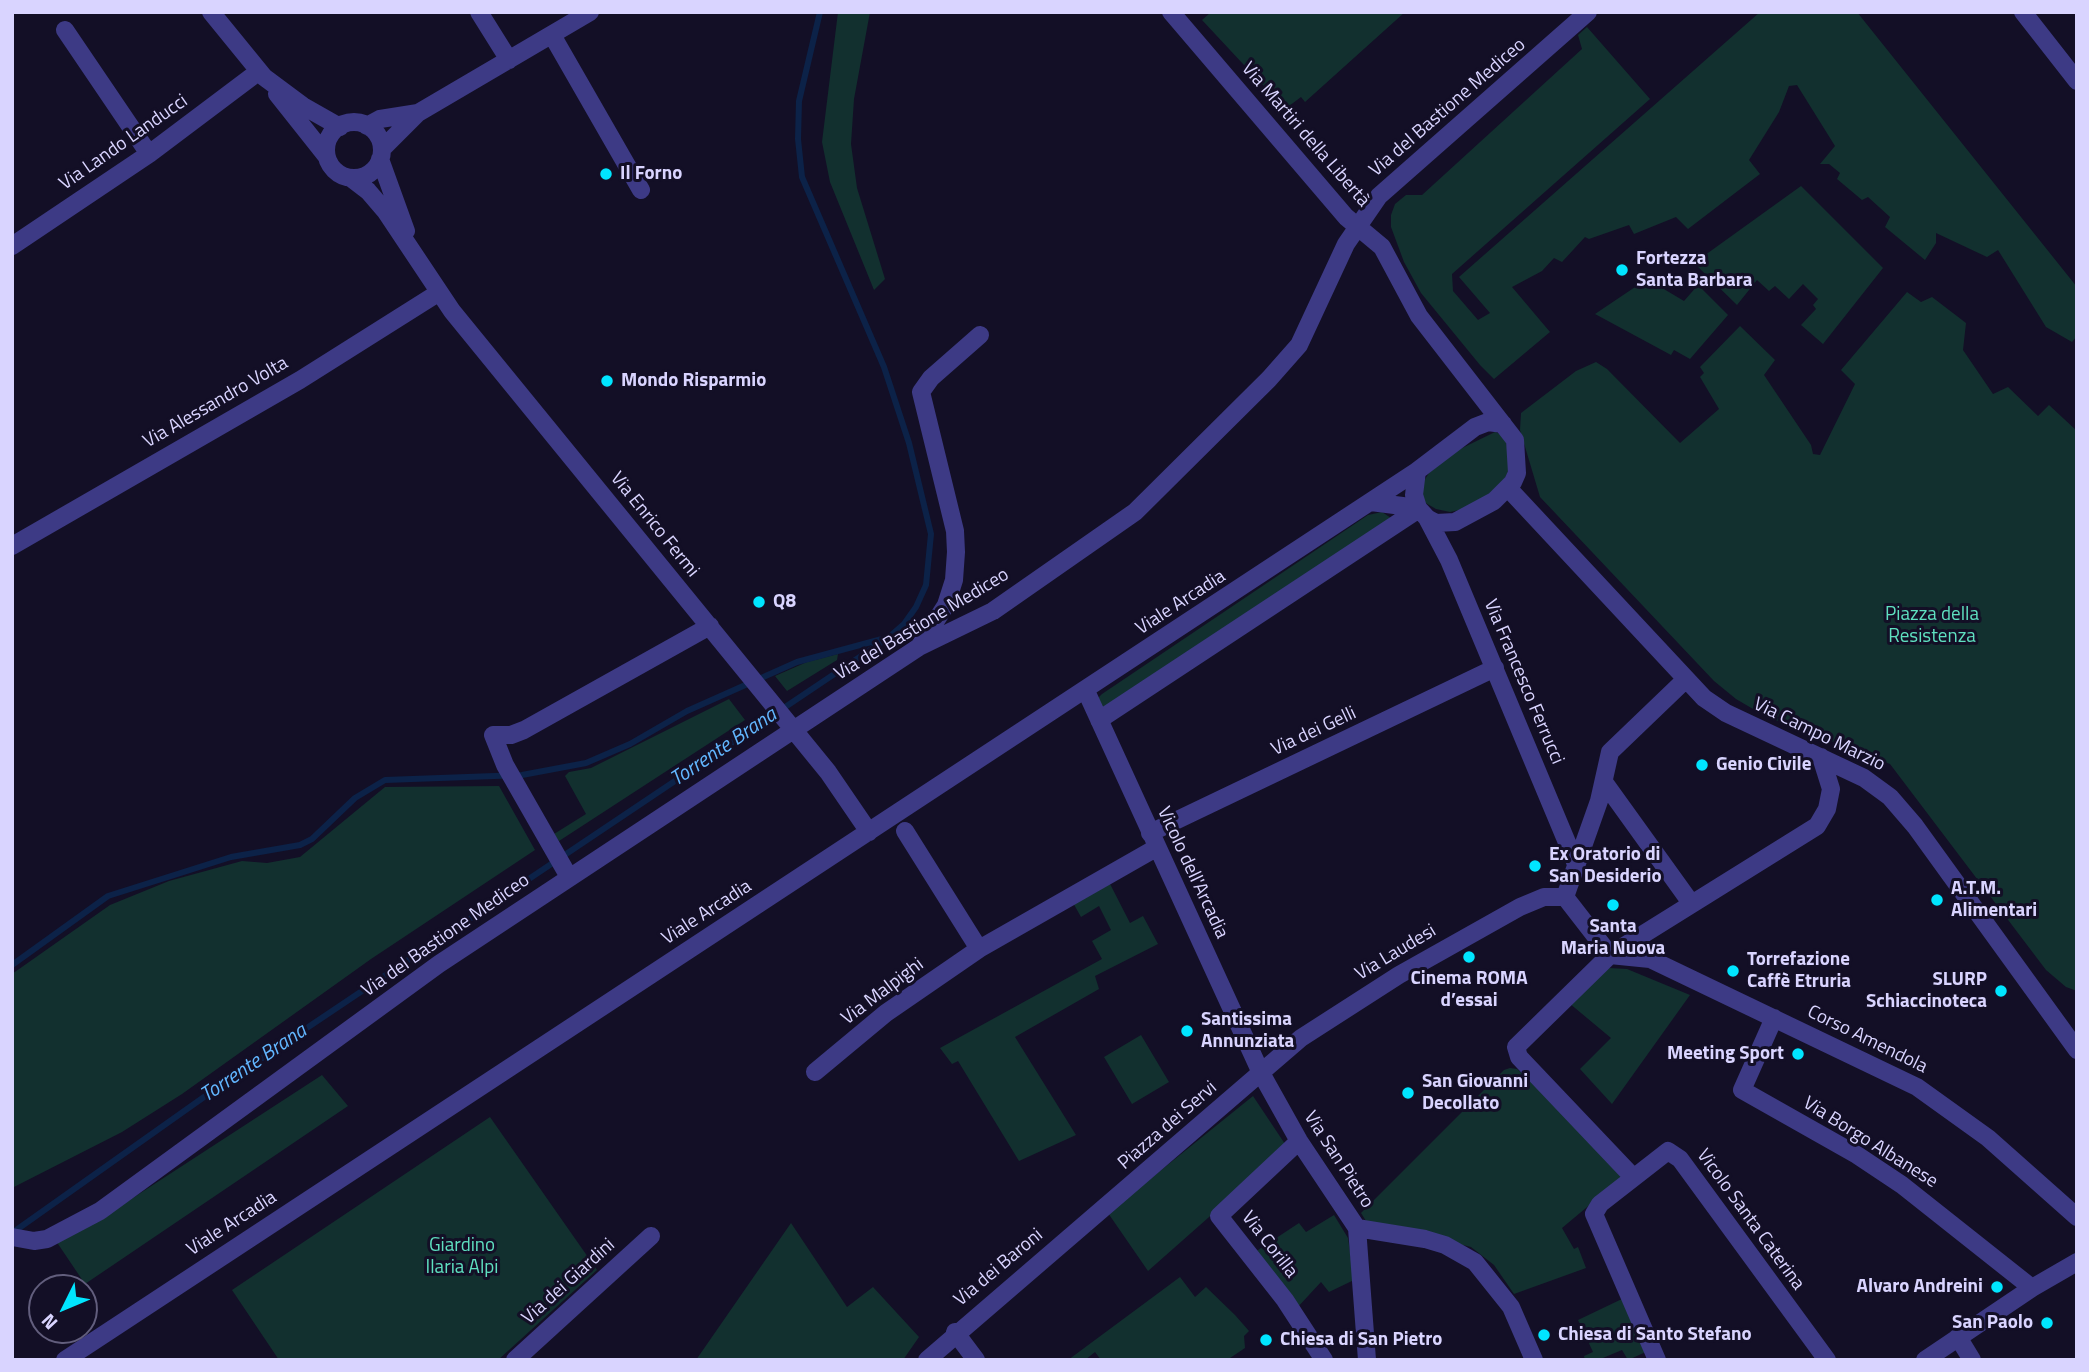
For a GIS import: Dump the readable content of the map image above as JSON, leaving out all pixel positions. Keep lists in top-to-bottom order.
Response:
{
  "streets": {
    "street": [
      "Via del Bastione Mediceo",
      "Via Martiri della Libertà",
      "Via Lando Landucci",
      "Via Alessandro Volta",
      "Via Enrico Fermi",
      "Viale Arcadia",
      "Via Francesco Ferrucci",
      "Via dei Gelli",
      "Via Campo Marzio",
      "Vicolo dell'Arcadia",
      "Via Laudesi",
      "Via Malpighi",
      "Corso Amendola",
      "Piazza dei Servi",
      "Via Borgo Albanese",
      "Via San Pietro",
      "Vicolo Santa Caterina",
      "Via Corilla",
      "Via dei Baroni",
      "Via dei Giardini"
    ]
  },
  "crossings": [
    ["Via del Bastione Mediceo", "Via Martiri della Libertà"],
    ["Via del Bastione Mediceo", "Via Enrico Fermi"],
    ["Via Martiri della Libertà", "Viale Arcadia"],
    ["Via Martiri della Libertà", "Via Francesco Ferrucci"],
    ["Via Martiri della Libertà", "Via Campo Marzio"],
    ["Via Alessandro Volta", "Via Enrico Fermi"],
    ["Via Enrico Fermi", "Viale Arcadia"],
    ["Viale Arcadia", "Via Francesco Ferrucci"],
    ["Viale Arcadia", "Via Campo Marzio"],
    ["Viale Arcadia", "Vicolo dell'Arcadia"],
    ["Via Francesco Ferrucci", "Via dei Gelli"],
    ["Via Francesco Ferrucci", "Via Campo Marzio"],
    ["Via dei Gelli", "Vicolo dell'Arcadia"],
    ["Via dei Gelli", "Via Malpighi"],
    ["Vicolo dell'Arcadia", "Via Laudesi"],
    ["Vicolo dell'Arcadia", "Via Malpighi"],
    ["Vicolo dell'Arcadia", "Piazza dei Servi"],
    ["Vicolo dell'Arcadia", "Via San Pietro"],
    ["Via Laudesi", "Piazza dei Servi"],
    ["Via Laudesi", "Via San Pietro"],
    ["Corso Amendola", "Via Borgo Albanese"],
    ["Piazza dei Servi", "Via San Pietro"],
    ["Piazza dei Servi", "Via dei Baroni"],
    ["Via San Pietro", "Via Corilla"]
  ],
  "water": ["Torrente Brana"],
  "parks": ["Piazza della Resistenza", "Giardino Ilaria Alpi"],
  "places": [
    "Il Forno",
    "Fortezza Santa Barbara",
    "Mondo Risparmio",
    "Q8",
    "Genio Civile",
    "Ex Oratorio di San Desiderio",
    "A.T.M. Alimentari",
    "Santa Maria Nuova",
    "Cinema ROMA d’essai",
    "Torrefazione Caffè Etruria",
    "SLURP Schiaccinoteca",
    "Santissima Annunziata",
    "Meeting Sport",
    "San Giovanni Decollato",
    "Alvaro Andreini",
    "San Paolo",
    "Chiesa di Santo Stefano",
    "Chiesa di San Pietro"
  ],
  "north": "bottom left"
}
